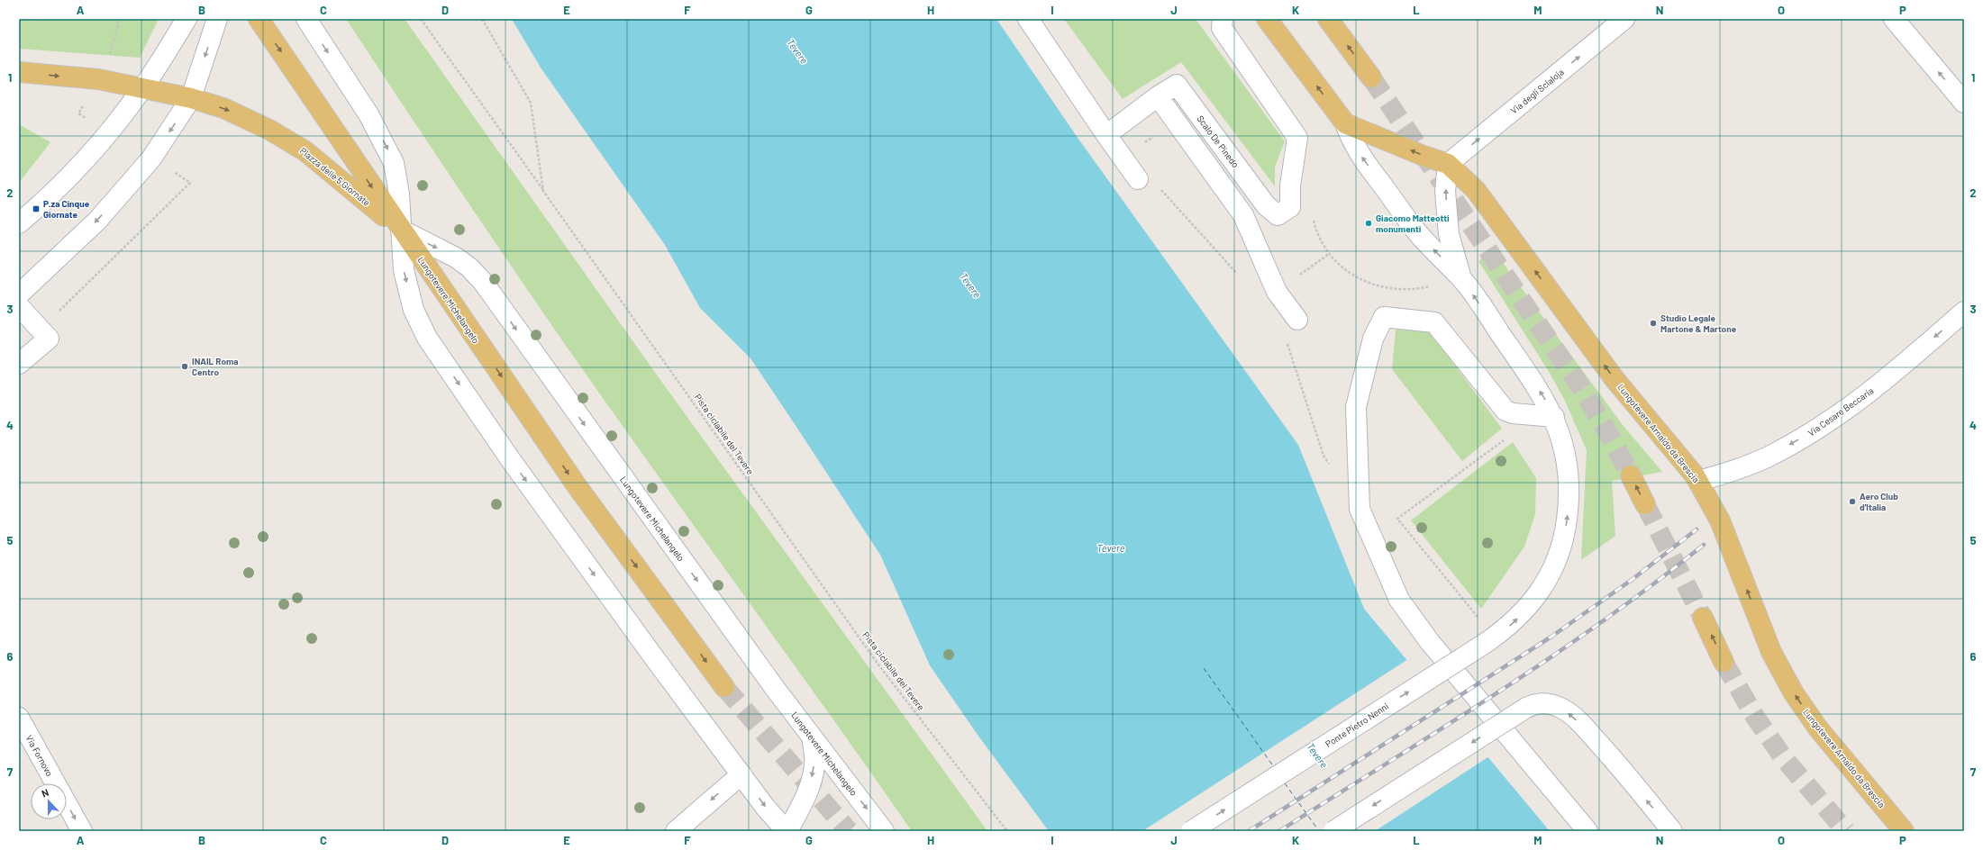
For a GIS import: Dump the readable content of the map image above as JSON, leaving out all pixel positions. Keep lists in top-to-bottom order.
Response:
{
  "streets": {
    "main road": ["Piazza delle 5 Giornate", "Lungotevere Michelangelo", "Lungotevere Arnaldo da Brescia"],
    "street": [
      "Via degli Scialoja",
      "Scalo De Pinedo",
      "Via Cesare Beccaria",
      "Ponte Pietro Nenni",
      "Via Fornovo"
    ],
    "path": ["Pista ciclabile del Tevere"]
  },
  "crossings": [
    ["Via degli Scialoja", "Lungotevere Arnaldo da Brescia"],
    ["Piazza delle 5 Giornate", "Lungotevere Michelangelo"],
    ["Via Cesare Beccaria", "Lungotevere Arnaldo da Brescia"]
  ],
  "one_way": [
    "Via degli Scialoja",
    "Piazza delle 5 Giornate",
    "Lungotevere Michelangelo",
    "Via Cesare Beccaria",
    "Lungotevere Arnaldo da Brescia",
    "Ponte Pietro Nenni",
    "Via Fornovo"
  ],
  "water": ["Tevere"],
  "places": {
    "transit": ["P.za Cinque Giornate"],
    "other": [
      "Giacomo Matteotti monumenti",
      "Studio Legale Martone & Martone",
      "INAIL Roma Centro",
      "Aero Club d'Italia"
    ]
  },
  "north": "top",
  "grid": {
    "columns": [
      "A",
      "B",
      "C",
      "D",
      "E",
      "F",
      "G",
      "H",
      "I",
      "J",
      "K",
      "L",
      "M",
      "N",
      "O",
      "P"
    ],
    "rows": [
      "1",
      "2",
      "3",
      "4",
      "5",
      "6",
      "7"
    ]
  }
}
